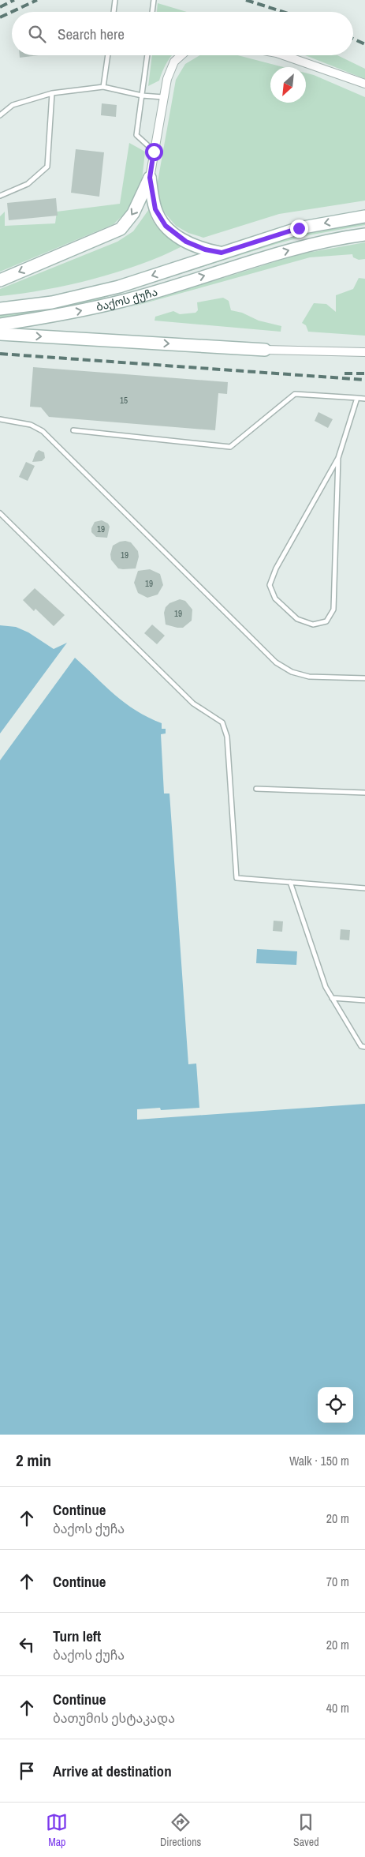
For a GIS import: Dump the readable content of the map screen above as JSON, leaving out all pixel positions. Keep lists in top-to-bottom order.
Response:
{
  "streets": {
    "main road": ["ბაქოს ქუჩა"]
  },
  "house_numbers": [
    "15",
    "19",
    "19",
    "19",
    "19"
  ],
  "north": "bottom left",
  "page": {
    "search": "Search here",
    "heading": ["2 min", "Walk · 150 m"],
    "list": [
      ["Continue", "ბაქოს ქუჩა", "20 m"],
      ["Continue", "70 m"],
      ["Turn left", "ბაქოს ქუჩა", "20 m"],
      ["Continue", "ბათუმის ესტაკადა", "40 m"],
      "Arrive at destination"
    ],
    "nav": ["Map", "Directions", "Saved"]
  }
}
